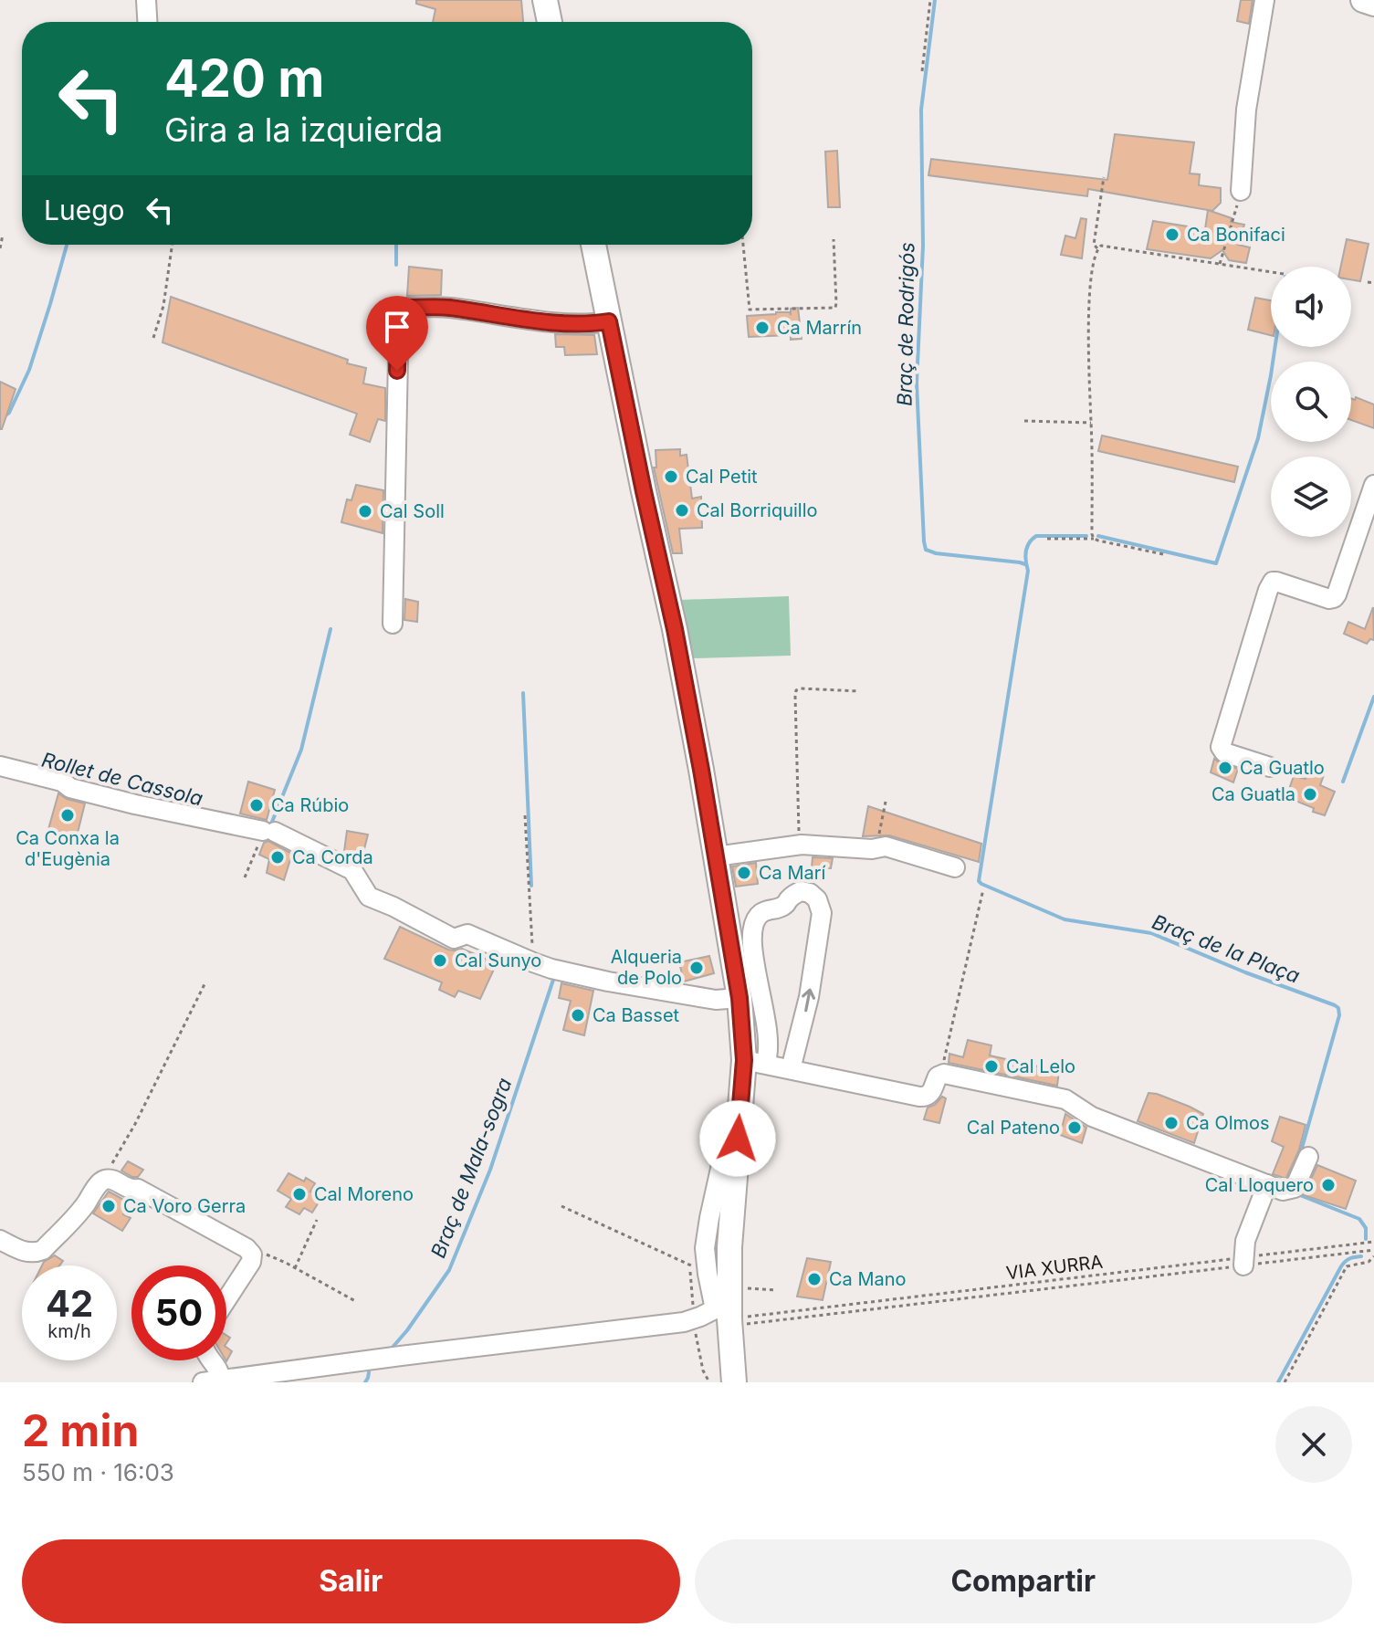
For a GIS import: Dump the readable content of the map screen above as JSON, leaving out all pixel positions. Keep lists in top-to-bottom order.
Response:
{
  "streets": {
    "path": ["VIA XURRA"]
  },
  "water": [
    "Braç de Rodrigós",
    "Rollet de Cassola",
    "Braç de la Plaça",
    "Braç de Mala-sogra"
  ],
  "places": [
    "Ca Bonifaci",
    "Ca Marrín",
    "Cal Petit",
    "Cal Borriquillo",
    "Cal Soll",
    "Ca Guatlo",
    "Ca Guatla",
    "Ca Rúbio",
    "Ca Conxa la d'Eugènia",
    "Ca Corda",
    "Ca Marí",
    "Cal Sunyo",
    "Alqueria de Polo",
    "Ca Basset",
    "Cal Lelo",
    "Ca Olmos",
    "Cal Pateno",
    "Cal Lloquero",
    "Cal Moreno",
    "Ca Voro Gerra",
    "Ca Mano"
  ],
  "page": {
    "turn": ["420 m", "Gira a la izquierda"],
    "then": "Luego",
    "speed": "42 km/h",
    "limit": "50",
    "heading": ["2 min", "550 m · 16:03"],
    "buttons": ["Salir", "Compartir"]
  }
}
